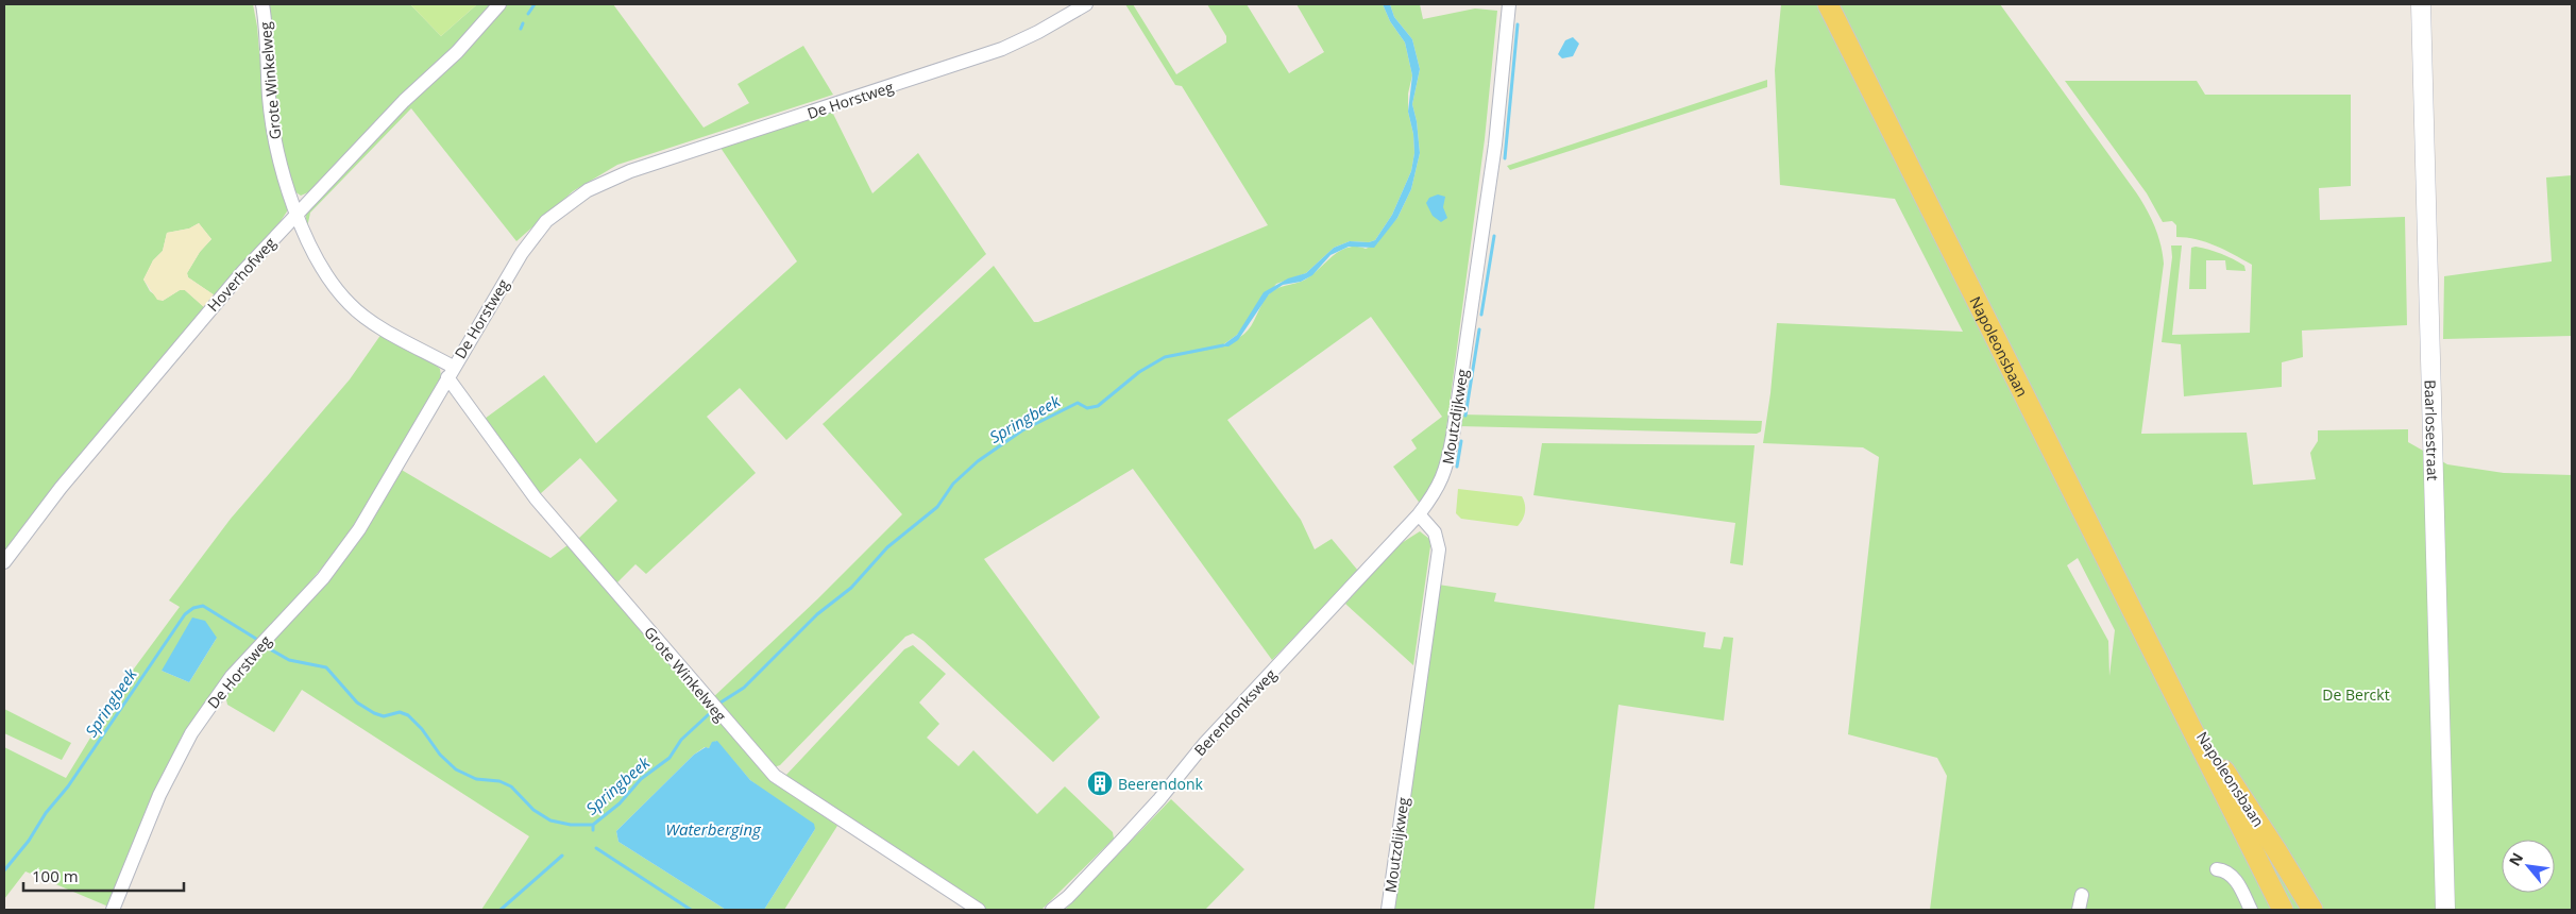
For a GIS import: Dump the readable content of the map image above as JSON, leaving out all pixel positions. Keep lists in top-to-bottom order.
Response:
{
  "streets": {
    "main road": ["Napoleonsbaan"],
    "street": [
      "Grote Winkelweg",
      "De Horstweg",
      "Hoverhofweg",
      "Moutzdijkweg",
      "Baarlosestraat",
      "Berendonksweg"
    ]
  },
  "crossings": [
    ["Grote Winkelweg", "De Horstweg"],
    ["Grote Winkelweg", "Hoverhofweg"],
    ["Moutzdijkweg", "Berendonksweg"]
  ],
  "water": ["Springbeek", "Waterberging"],
  "parks": ["De Berckt"],
  "places": {
    "building": ["Beerendonk"]
  },
  "scale_bar": "100 m",
  "north": "top left"
}
